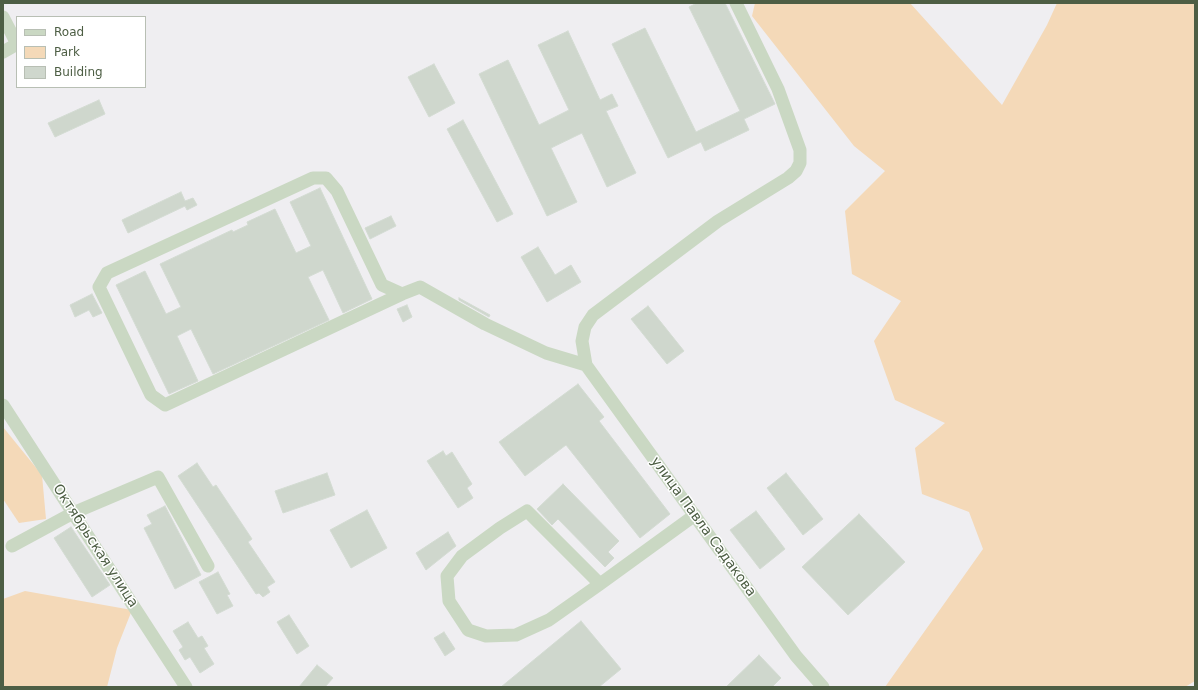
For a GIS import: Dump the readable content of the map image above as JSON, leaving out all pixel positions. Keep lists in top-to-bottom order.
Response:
{
  "streets": {
    "street": ["улица Павла Садакова", "Октябрьская улица"]
  },
  "legend": ["Road", "Park", "Building"]
}
